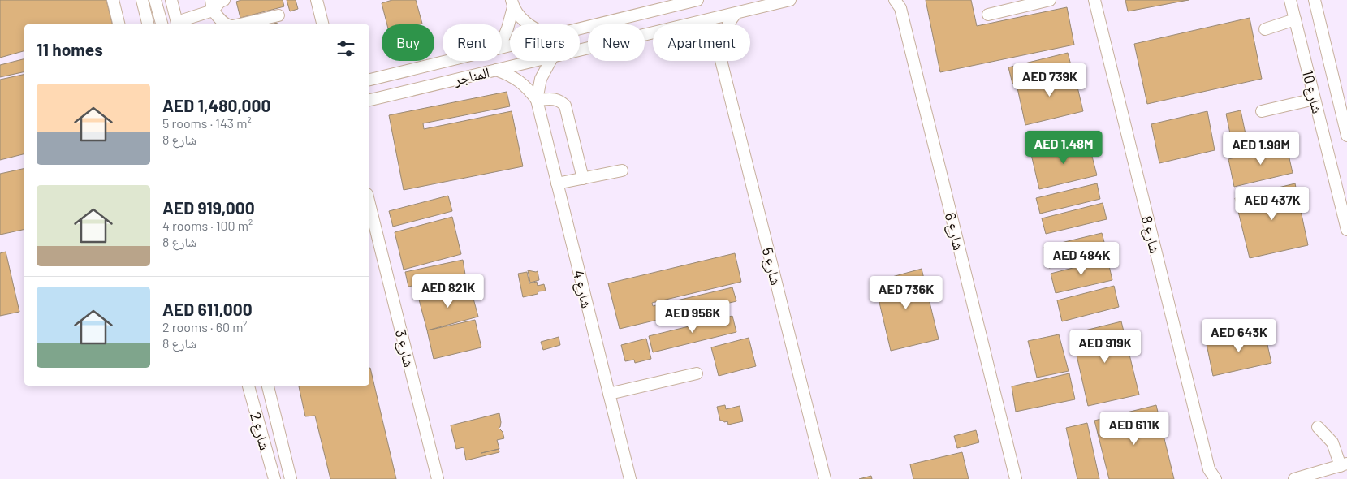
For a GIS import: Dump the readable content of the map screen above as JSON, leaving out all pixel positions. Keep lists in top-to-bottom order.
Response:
{
  "streets": {
    "street": [
      "المناجر",
      "شارع 10",
      "شارع 6",
      "شارع 8",
      "شارع 5",
      "شارع 4",
      "شارع 3",
      "شارع 2"
    ]
  },
  "crossings": [
    ["المناجر", "شارع 5"],
    ["المناجر", "شارع 4"]
  ],
  "page": {
    "chip": [
      "Buy",
      "Rent",
      "Filters",
      "New",
      "Apartment"
    ],
    "heading": "11 homes",
    "price": [
      "AED 739K",
      "AED 1.48M",
      "AED 1.98M",
      "AED 437K",
      "AED 484K",
      "AED 821K",
      "AED 736K",
      "AED 956K",
      "AED 643K",
      "AED 919K",
      "AED 611K"
    ],
    "list": [
      {
        "name": "AED 1,480,000",
        "note": "5 rooms · 143 m² · شارع 8"
      },
      {
        "name": "AED 919,000",
        "note": "4 rooms · 100 m² · شارع 8"
      },
      {
        "name": "AED 611,000",
        "note": "2 rooms · 60 m² · شارع 8"
      }
    ]
  }
}
